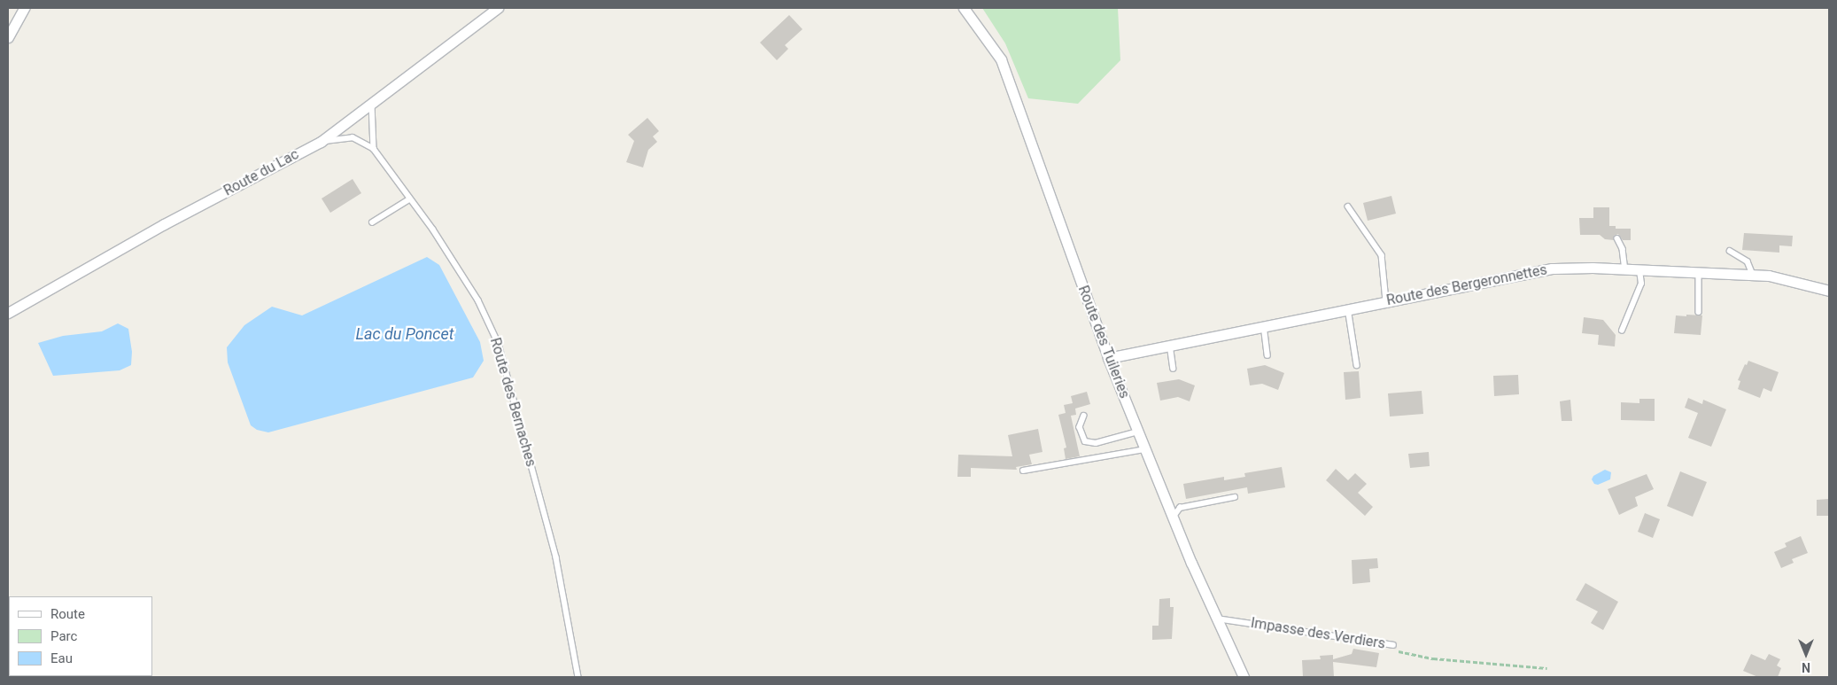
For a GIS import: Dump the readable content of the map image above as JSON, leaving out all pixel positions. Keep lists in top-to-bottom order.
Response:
{
  "streets": {
    "street": ["Route du Lac", "Route des Bergeronnettes", "Route des Tuileries"],
    "lane": ["Route des Bernaches", "Impasse des Verdiers"]
  },
  "crossings": [
    ["Route des Bergeronnettes", "Route des Tuileries"],
    ["Route des Tuileries", "Impasse des Verdiers"]
  ],
  "water": ["Lac du Poncet"],
  "legend": ["Route", "Parc", "Eau"],
  "north": "bottom"
}
